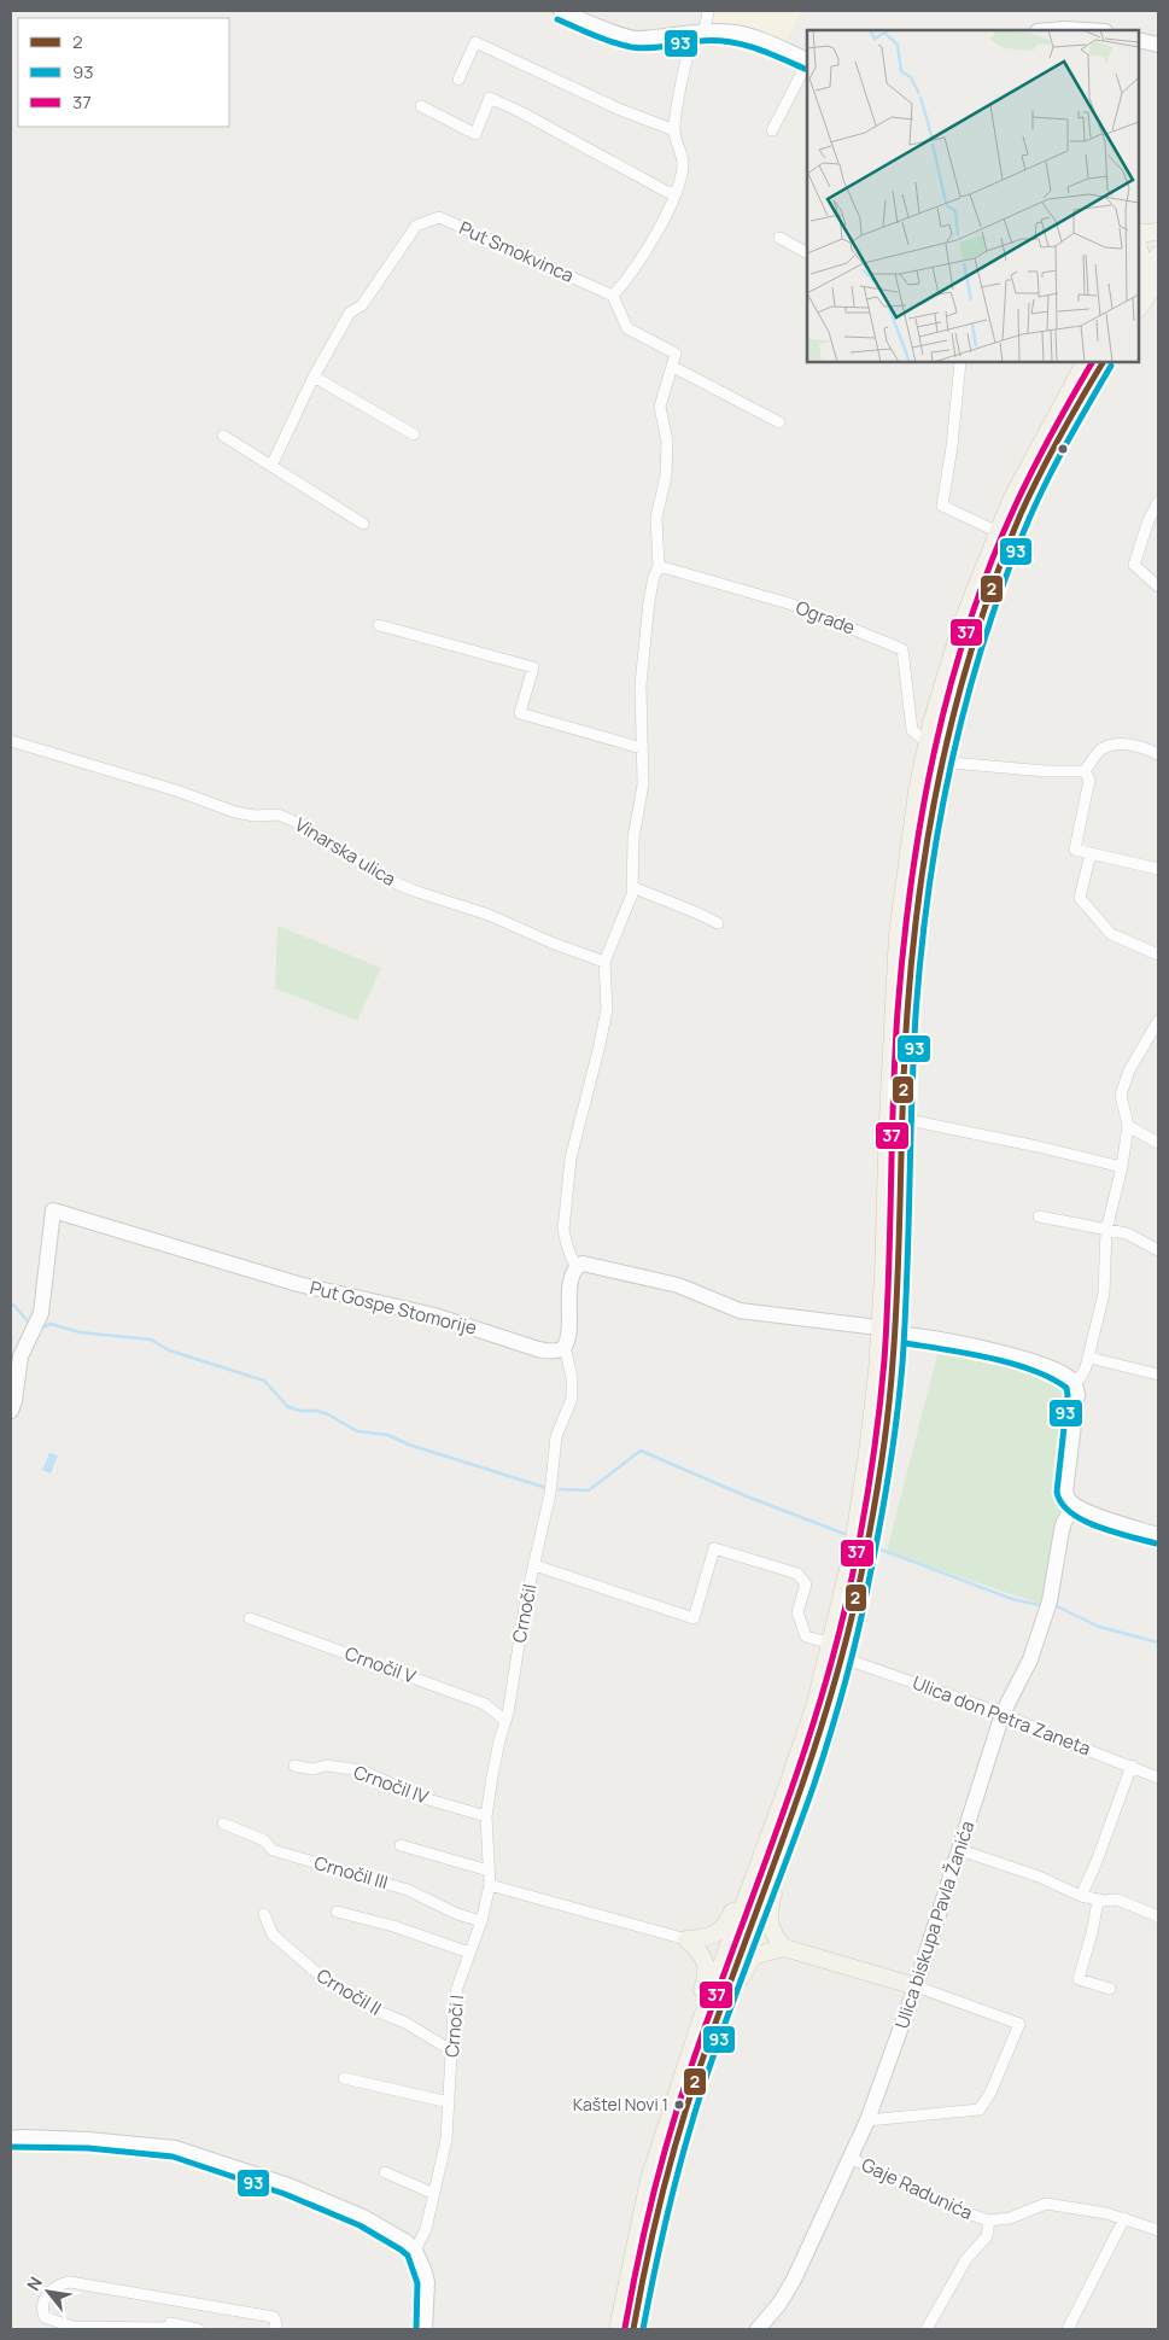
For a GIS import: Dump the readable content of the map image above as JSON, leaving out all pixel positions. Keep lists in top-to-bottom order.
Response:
{
  "streets": {
    "street": [
      "Put Smokvinca",
      "Ograde",
      "Vinarska ulica",
      "Put Gospe Stomorije",
      "Crnočil",
      "Crnočil V",
      "Ulica don Petra Zaneta",
      "Crnočil IV",
      "Crnočil III",
      "Ulica biskupa Pavla Žanića",
      "Crnočil II",
      "Crnoči l",
      "Gaje Radunića"
    ]
  },
  "crossings": [
    ["Put Gospe Stomorije", "Crnočil"],
    ["Crnočil", "Crnočil V"],
    ["Crnočil", "Crnočil IV"],
    ["Crnočil", "Crnoči l"],
    ["Ulica don Petra Zaneta", "Ulica biskupa Pavla Žanića"],
    ["Crnočil III", "Crnoči l"],
    ["Ulica biskupa Pavla Žanića", "Gaje Radunića"],
    ["Crnočil II", "Crnoči l"]
  ],
  "places": ["Kaštel Novi 1"],
  "lines": ["transit line 93", "transit line 2", "transit line 37"],
  "legend": ["2", "93", "37"],
  "north": "top left"
}
